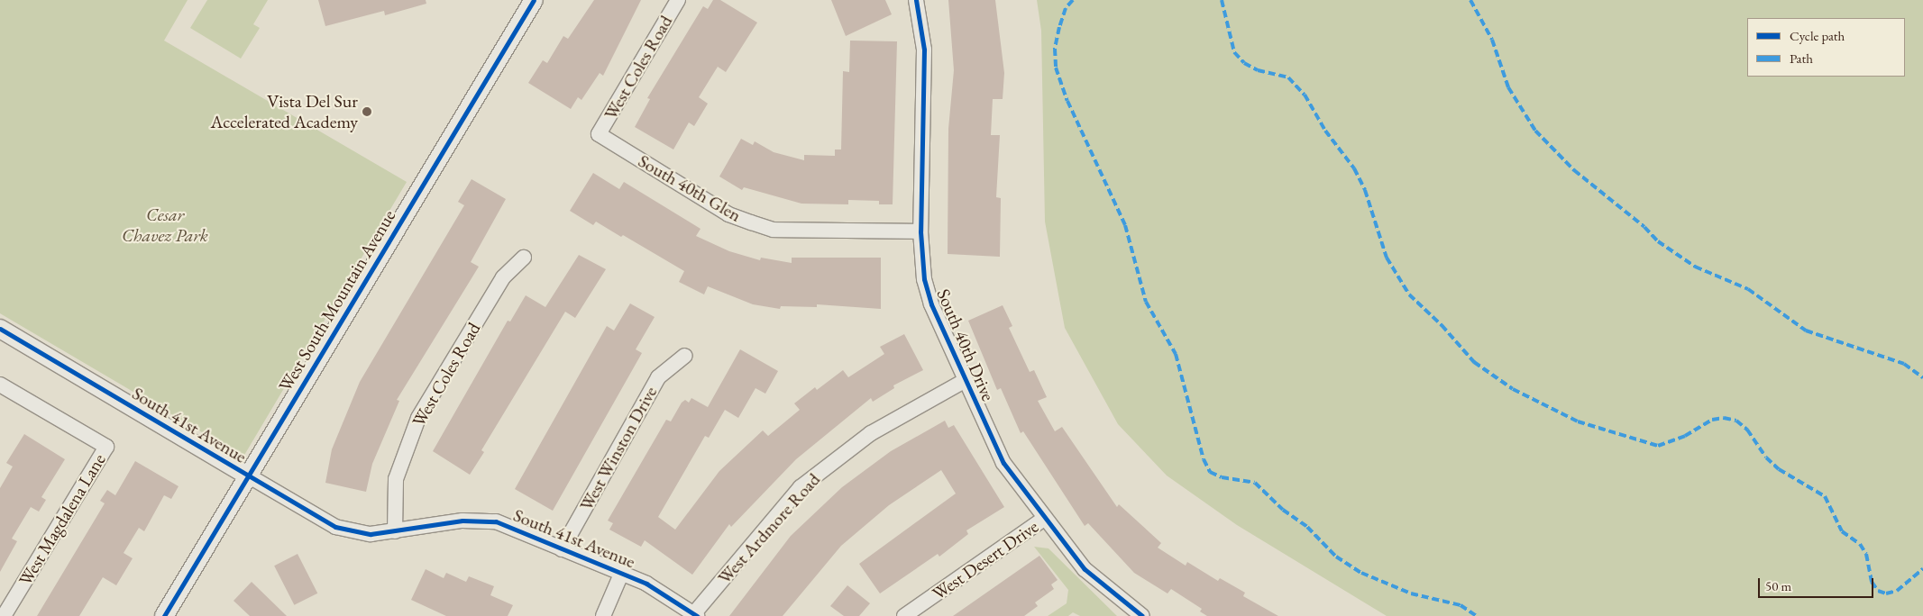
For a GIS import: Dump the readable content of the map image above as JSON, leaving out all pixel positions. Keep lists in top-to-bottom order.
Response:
{
  "streets": {
    "street": [
      "West Coles Road",
      "South 40th Glen",
      "West South Mountain Avenue",
      "South 40th Drive",
      "South 41st Avenue",
      "West Winston Drive",
      "West Magdalena Lane",
      "West Ardmore Road",
      "West Desert Drive"
    ]
  },
  "crossings": [
    ["West Coles Road", "South 40th Glen"],
    ["West Coles Road", "South 41st Avenue"],
    ["South 40th Glen", "South 40th Drive"],
    ["West South Mountain Avenue", "South 41st Avenue"],
    ["South 40th Drive", "West Ardmore Road"],
    ["South 40th Drive", "West Desert Drive"],
    ["South 41st Avenue", "West Winston Drive"],
    ["South 41st Avenue", "West Ardmore Road"]
  ],
  "parks": ["Cesar Chavez Park"],
  "places": ["Vista Del Sur Accelerated Academy"],
  "legend": ["Cycle path", "Path"],
  "scale_bar": "50 m"
}
